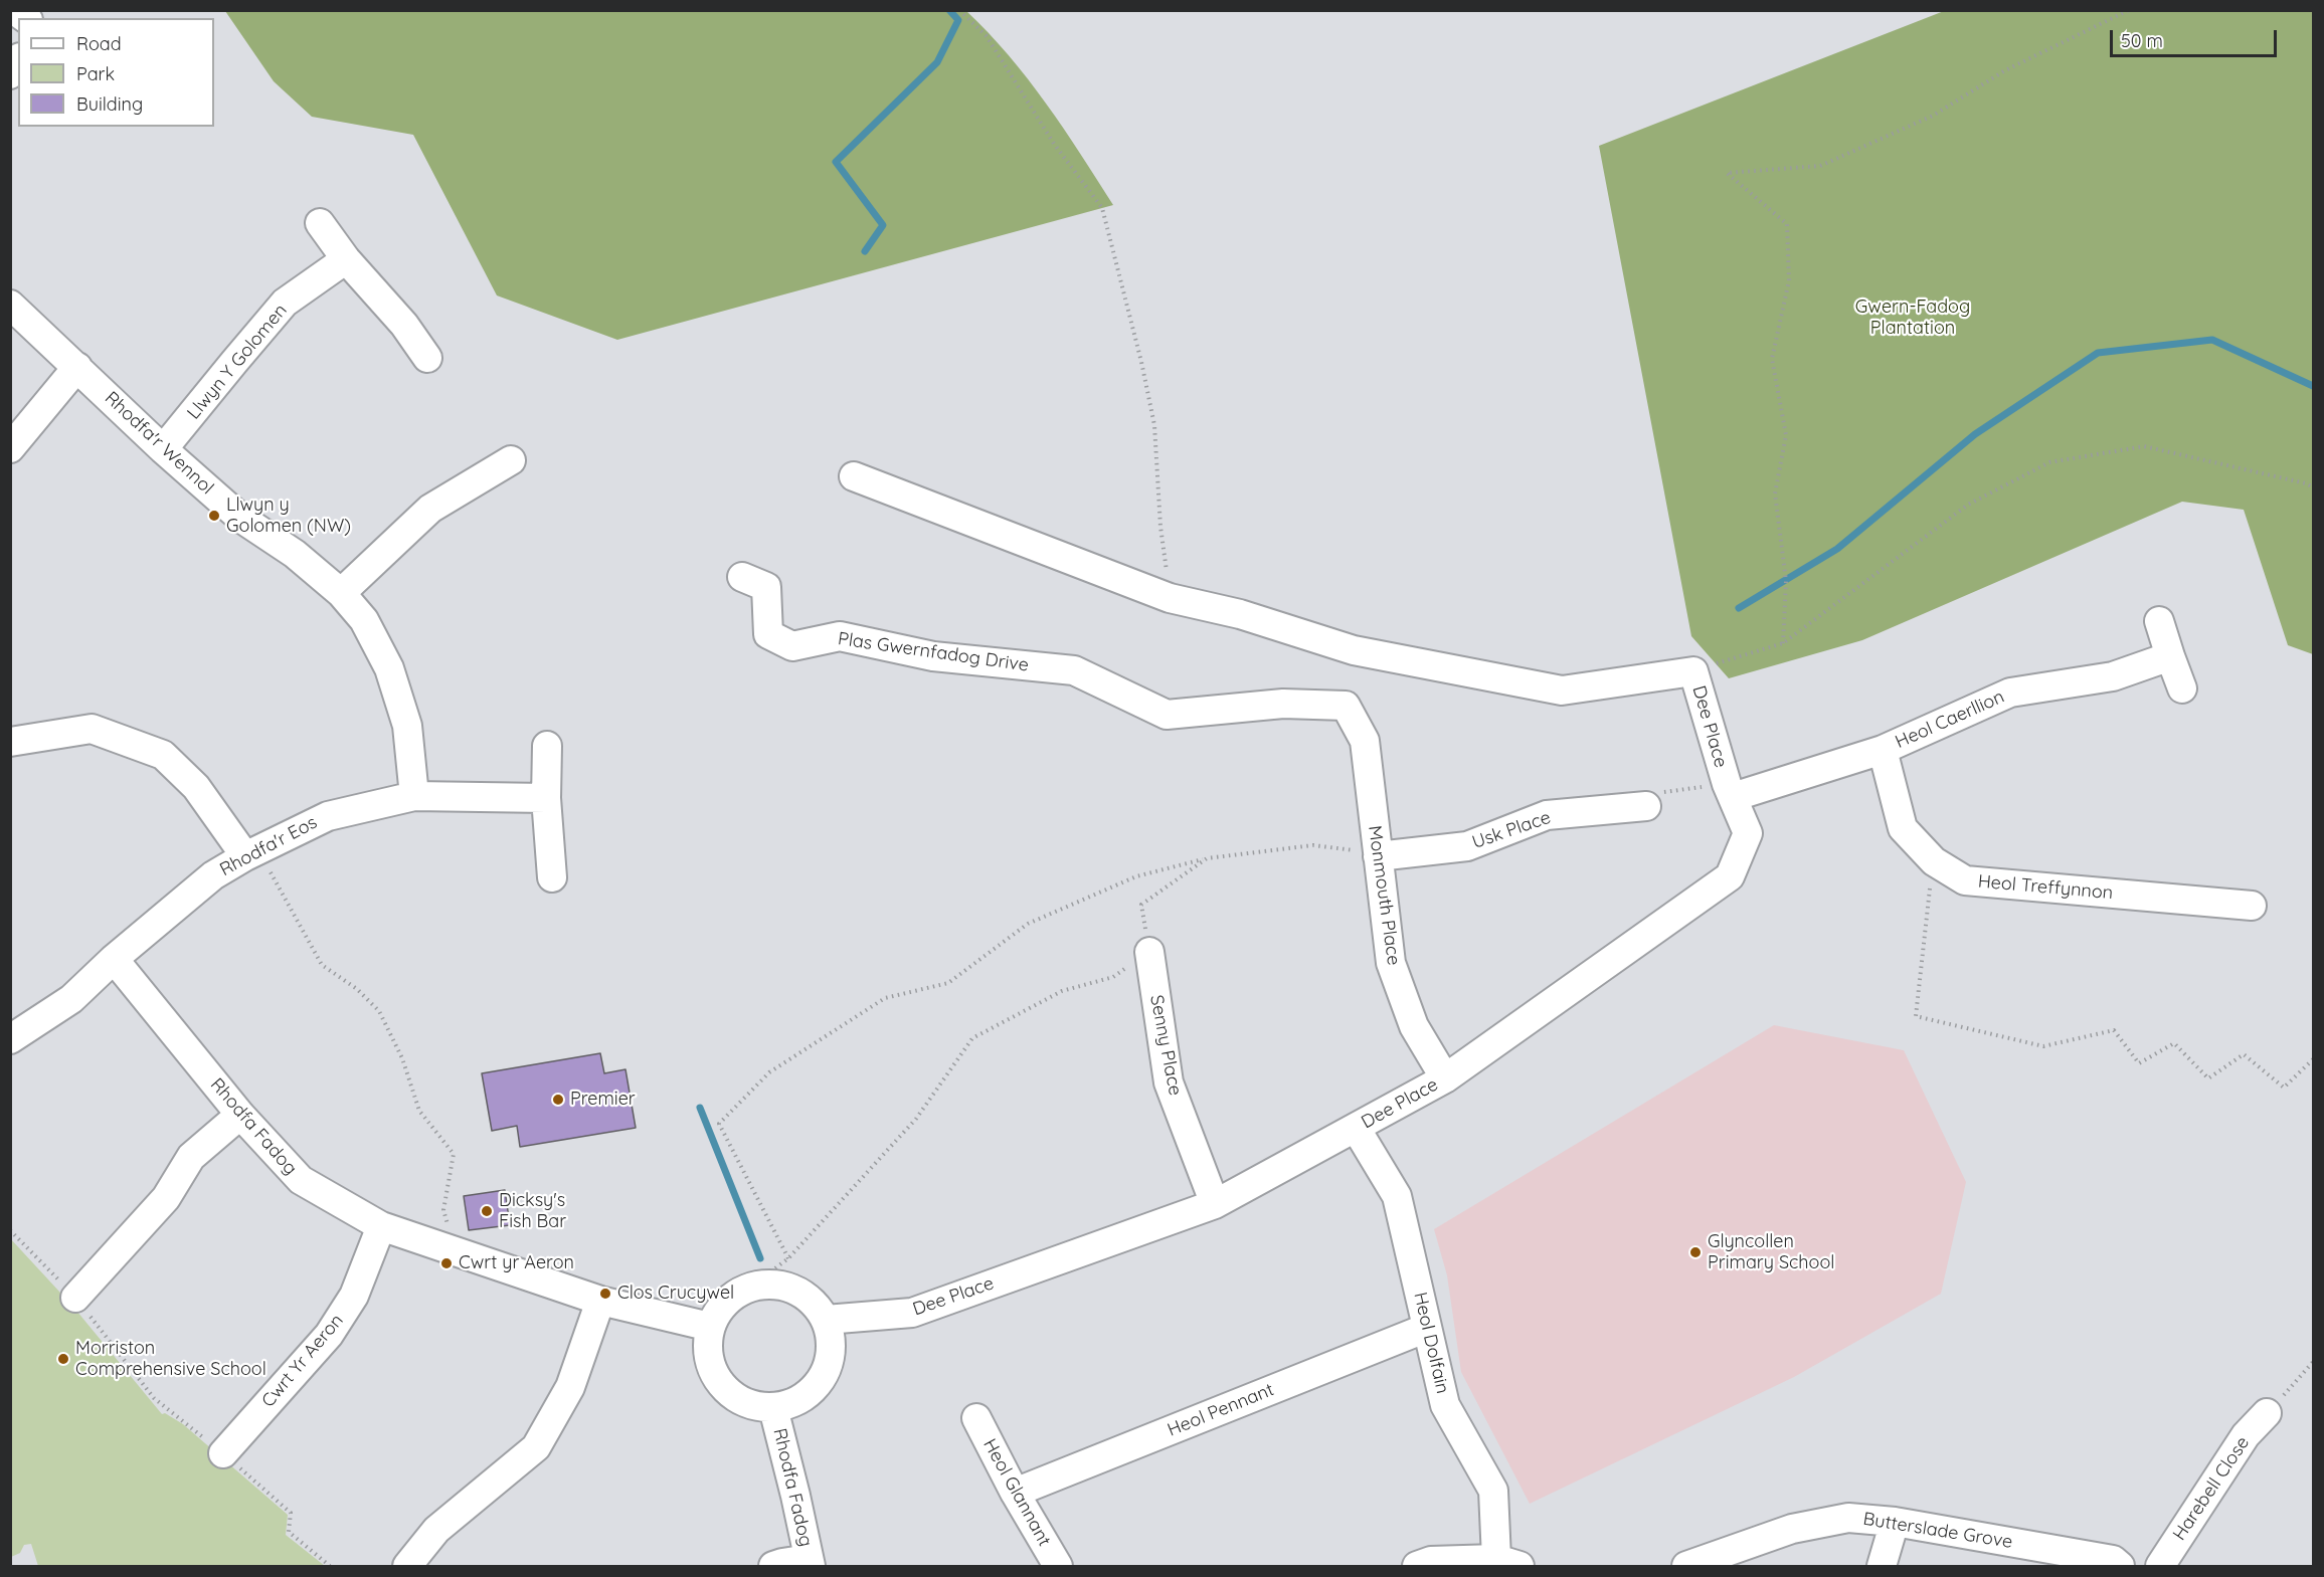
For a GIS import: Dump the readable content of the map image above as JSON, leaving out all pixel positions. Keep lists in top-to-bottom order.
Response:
{
  "streets": {
    "street": [
      "Llwyn Y Golomen",
      "Rhodfa'r Wennol",
      "Plas Gwernfadog Drive",
      "Heol Caerllion",
      "Dee Place",
      "Usk Place",
      "Rhodfa'r Eos",
      "Heol Treffynnon",
      "Monmouth Place",
      "Senny Place",
      "Rhodfa Fadog",
      "Heol Dolfain",
      "Cwrt Yr Aeron",
      "Heol Pennant",
      "Harebell Close",
      "Heol Glannant",
      "Butterslade Grove"
    ]
  },
  "crossings": [
    ["Llwyn Y Golomen", "Rhodfa'r Wennol"],
    ["Rhodfa'r Wennol", "Rhodfa'r Eos"],
    ["Plas Gwernfadog Drive", "Monmouth Place"],
    ["Heol Caerllion", "Dee Place"],
    ["Heol Caerllion", "Heol Treffynnon"],
    ["Dee Place", "Monmouth Place"],
    ["Dee Place", "Senny Place"],
    ["Dee Place", "Rhodfa Fadog"],
    ["Dee Place", "Heol Dolfain"],
    ["Usk Place", "Monmouth Place"],
    ["Rhodfa'r Eos", "Rhodfa Fadog"],
    ["Rhodfa Fadog", "Cwrt Yr Aeron"],
    ["Heol Dolfain", "Heol Pennant"],
    ["Heol Pennant", "Heol Glannant"]
  ],
  "parks": ["Gwern-Fadog Plantation"],
  "places": [
    "Llwyn y Golomen (NW)",
    "Premier",
    "Dicksy's Fish Bar",
    "Glyncollen Primary School",
    "Cwrt yr Aeron",
    "Clos Crucywel",
    "Morriston Comprehensive School"
  ],
  "legend": ["Road", "Park", "Building"],
  "scale_bar": "50 m"
}
